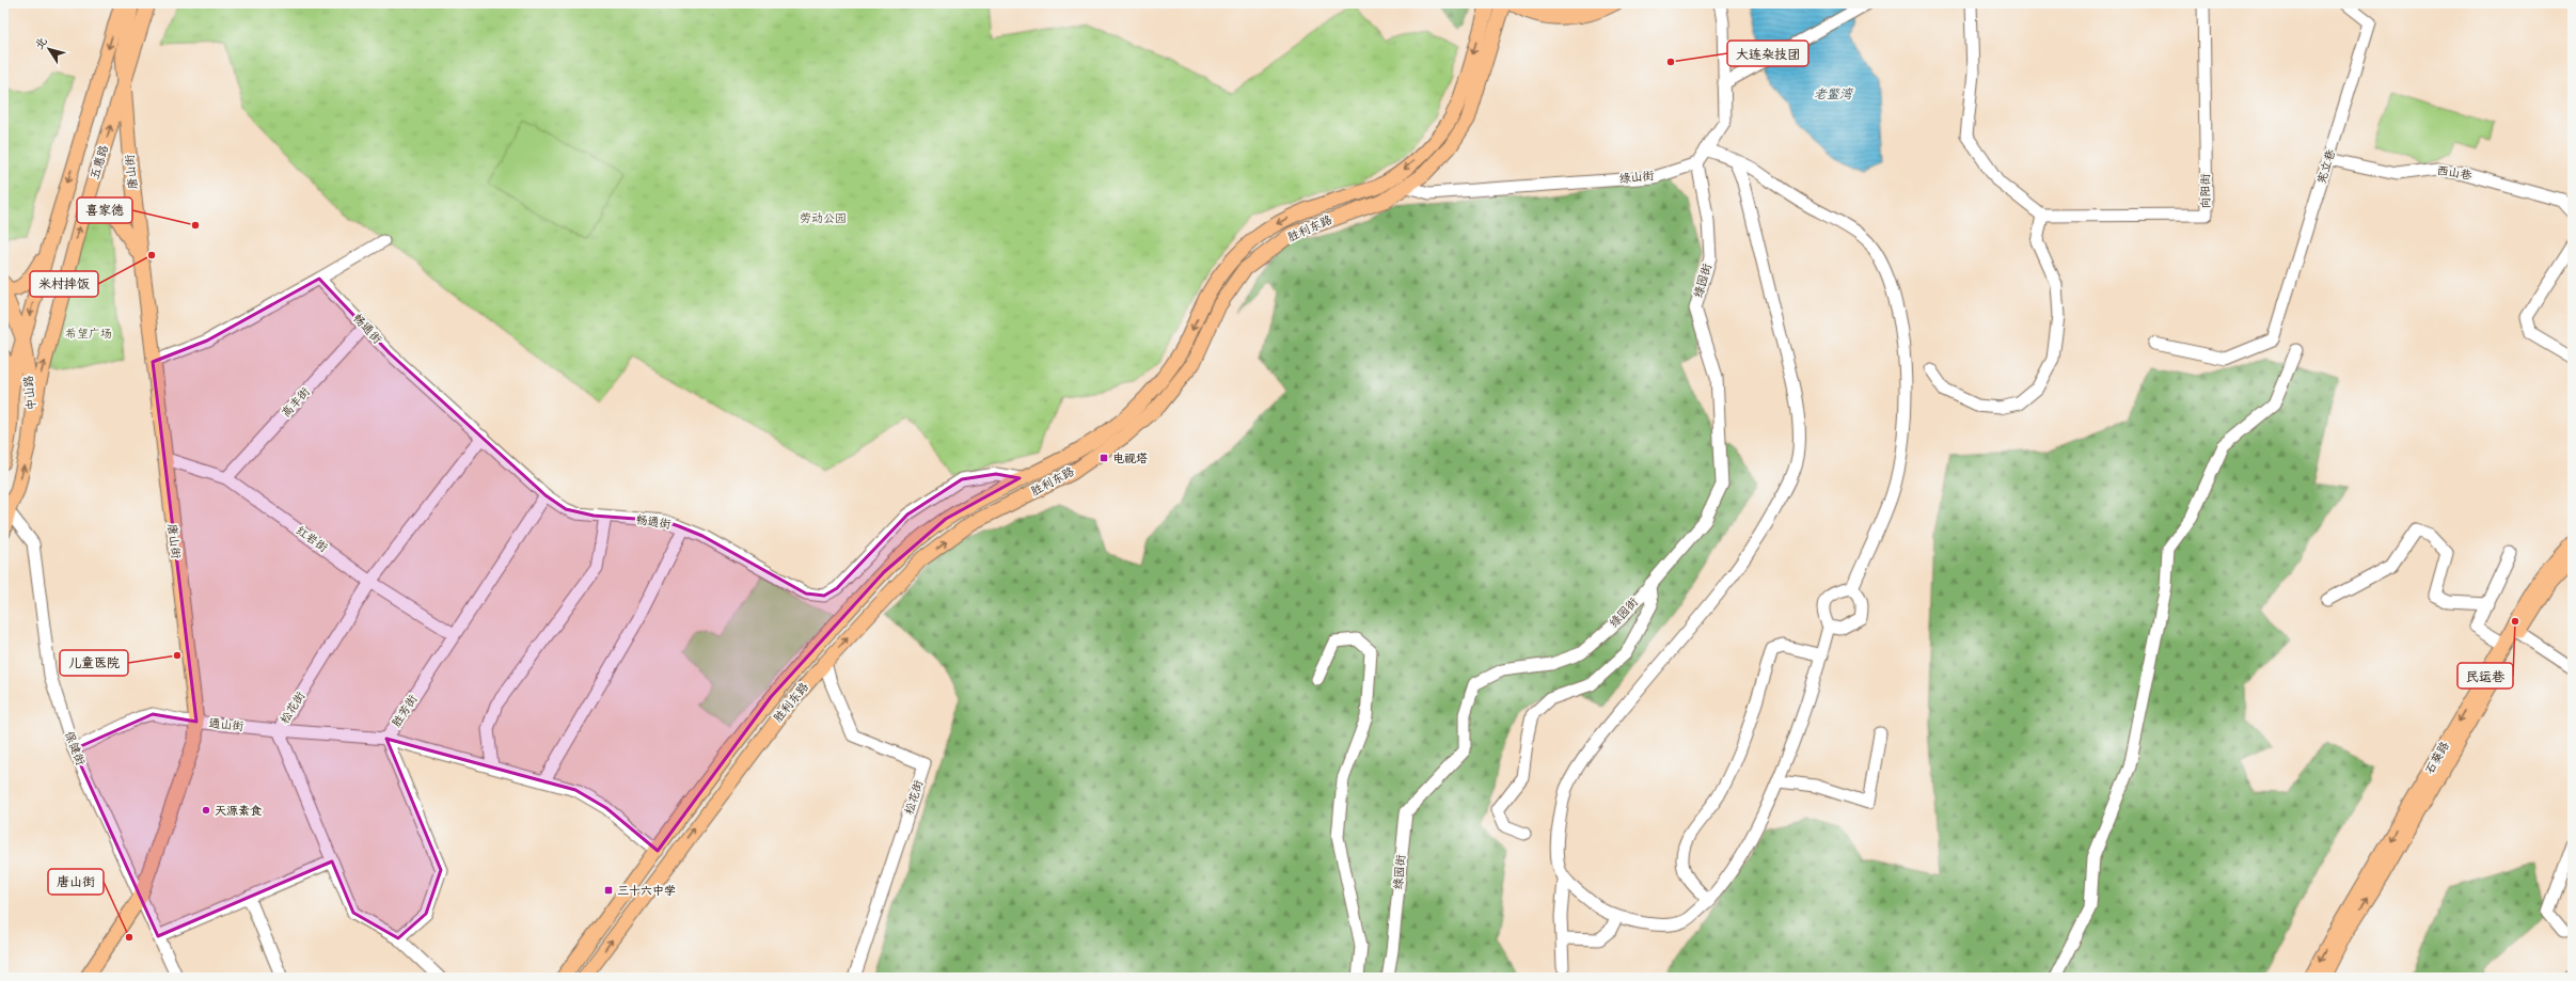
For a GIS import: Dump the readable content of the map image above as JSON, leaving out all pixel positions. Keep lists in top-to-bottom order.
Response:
{
  "streets": {
    "main road": [
      "五惠路",
      "唐山街",
      "胜利东路",
      "中山路",
      "石葵路"
    ],
    "street": [
      "宪立巷",
      "西山巷",
      "绿山街",
      "向阳街",
      "绿园街",
      "畅通街",
      "高丰街",
      "红岩街",
      "松花街",
      "胜芳街",
      "通山街",
      "保健街"
    ]
  },
  "crossings": [
    ["五惠路", "唐山街"],
    ["五惠路", "中山路"],
    ["宪立巷", "西山巷"],
    ["唐山街", "红岩街"],
    ["唐山街", "通山街"],
    ["唐山街", "保健街"],
    ["绿山街", "胜利东路"],
    ["绿山街", "绿园街"],
    ["胜利东路", "松花街"],
    ["畅通街", "高丰街"],
    ["畅通街", "松花街"],
    ["畅通街", "胜芳街"],
    ["中山路", "保健街"],
    ["高丰街", "红岩街"],
    ["红岩街", "松花街"],
    ["红岩街", "胜芳街"],
    ["松花街", "胜芳街"],
    ["松花街", "通山街"],
    ["胜芳街", "通山街"],
    ["通山街", "保健街"]
  ],
  "water": ["老鳖湾"],
  "parks": ["劳动公园", "希望广场"],
  "places": {
    "other": [
      "大连杂技团",
      "喜家德",
      "米村拌饭",
      "民运巷",
      "儿童医院",
      "天源素食",
      "唐山街"
    ],
    "transit": ["电视塔", "三十六中学"]
  },
  "north": "top left"
}
